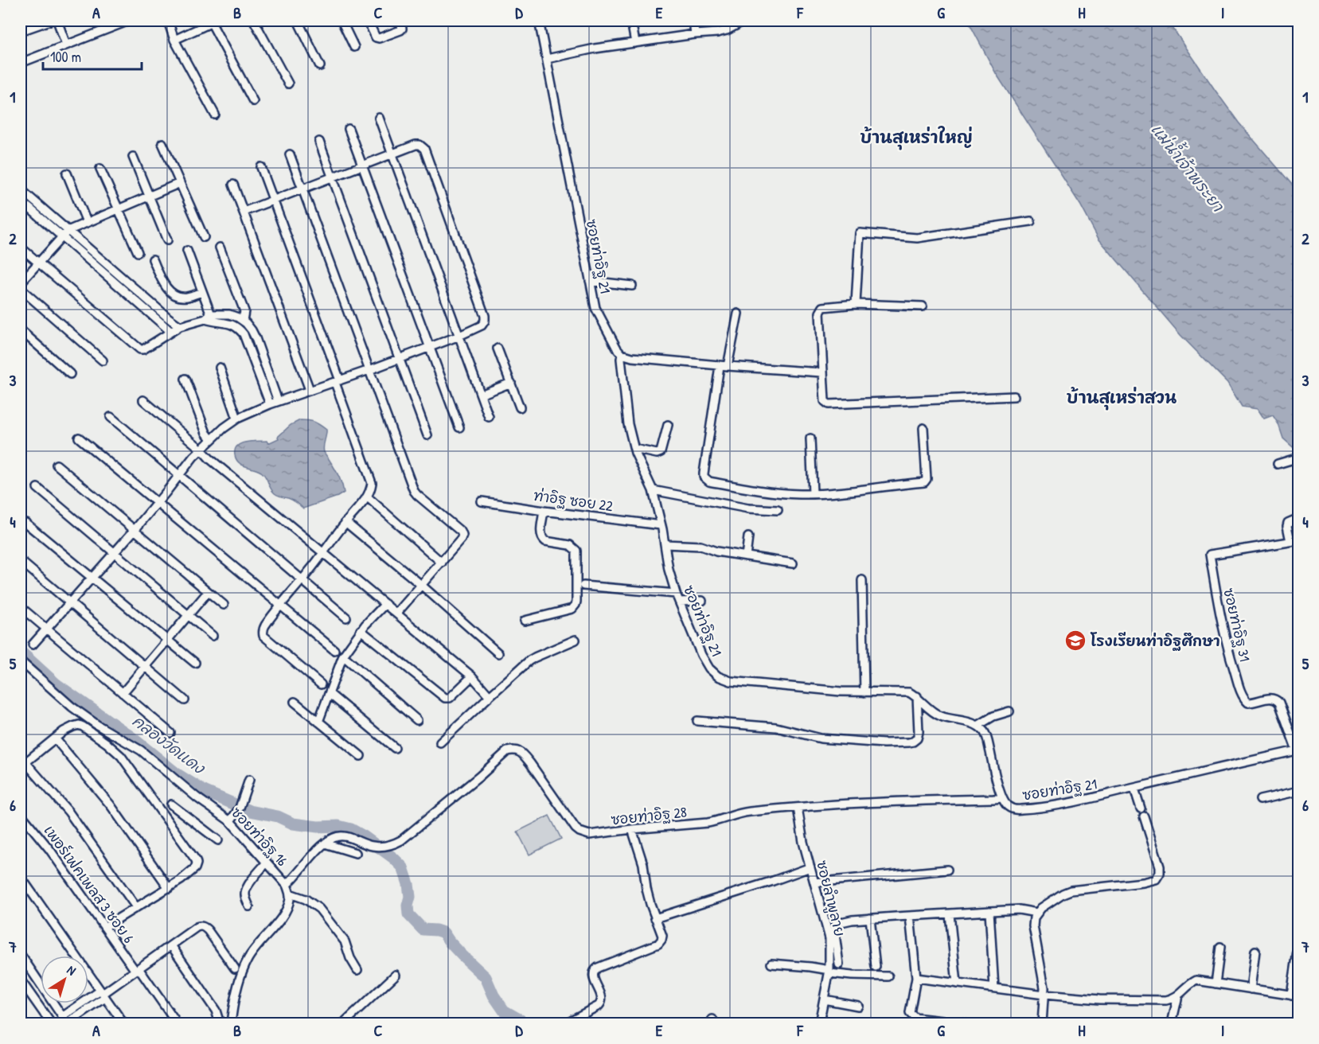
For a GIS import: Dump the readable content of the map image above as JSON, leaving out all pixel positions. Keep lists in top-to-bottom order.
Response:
{
  "streets": {
    "street": [
      "ซอยท่าอิฐ 21",
      "ท่าอิฐ ซอย 22",
      "ซอยท่าอิฐ 31",
      "ซอยท่าอิฐ 28",
      "ซอยท่าอิฐ 16",
      "เพอร์เฟคเพลส 3 ซอย 6",
      "ซอยลำพูลาย"
    ]
  },
  "crossings": [
    ["ซอยท่าอิฐ 21", "ท่าอิฐ ซอย 22"],
    ["ซอยท่าอิฐ 21", "ซอยท่าอิฐ 31"],
    ["ซอยท่าอิฐ 21", "ซอยท่าอิฐ 28"],
    ["ซอยท่าอิฐ 28", "ซอยลำพูลาย"]
  ],
  "districts": ["บ้านสุเหร่าใหญ่", "บ้านสุเหร่าสวน"],
  "water": ["แม่น้ำเจ้าพระยา", "คลองวัดแดง"],
  "places": {
    "school or university": ["โรงเรียนท่าอิฐศึกษา"]
  },
  "scale_bar": "100 m",
  "north": "top right",
  "grid": {
    "columns": [
      "A",
      "B",
      "C",
      "D",
      "E",
      "F",
      "G",
      "H",
      "I"
    ],
    "rows": [
      "1",
      "2",
      "3",
      "4",
      "5",
      "6",
      "7"
    ]
  }
}
